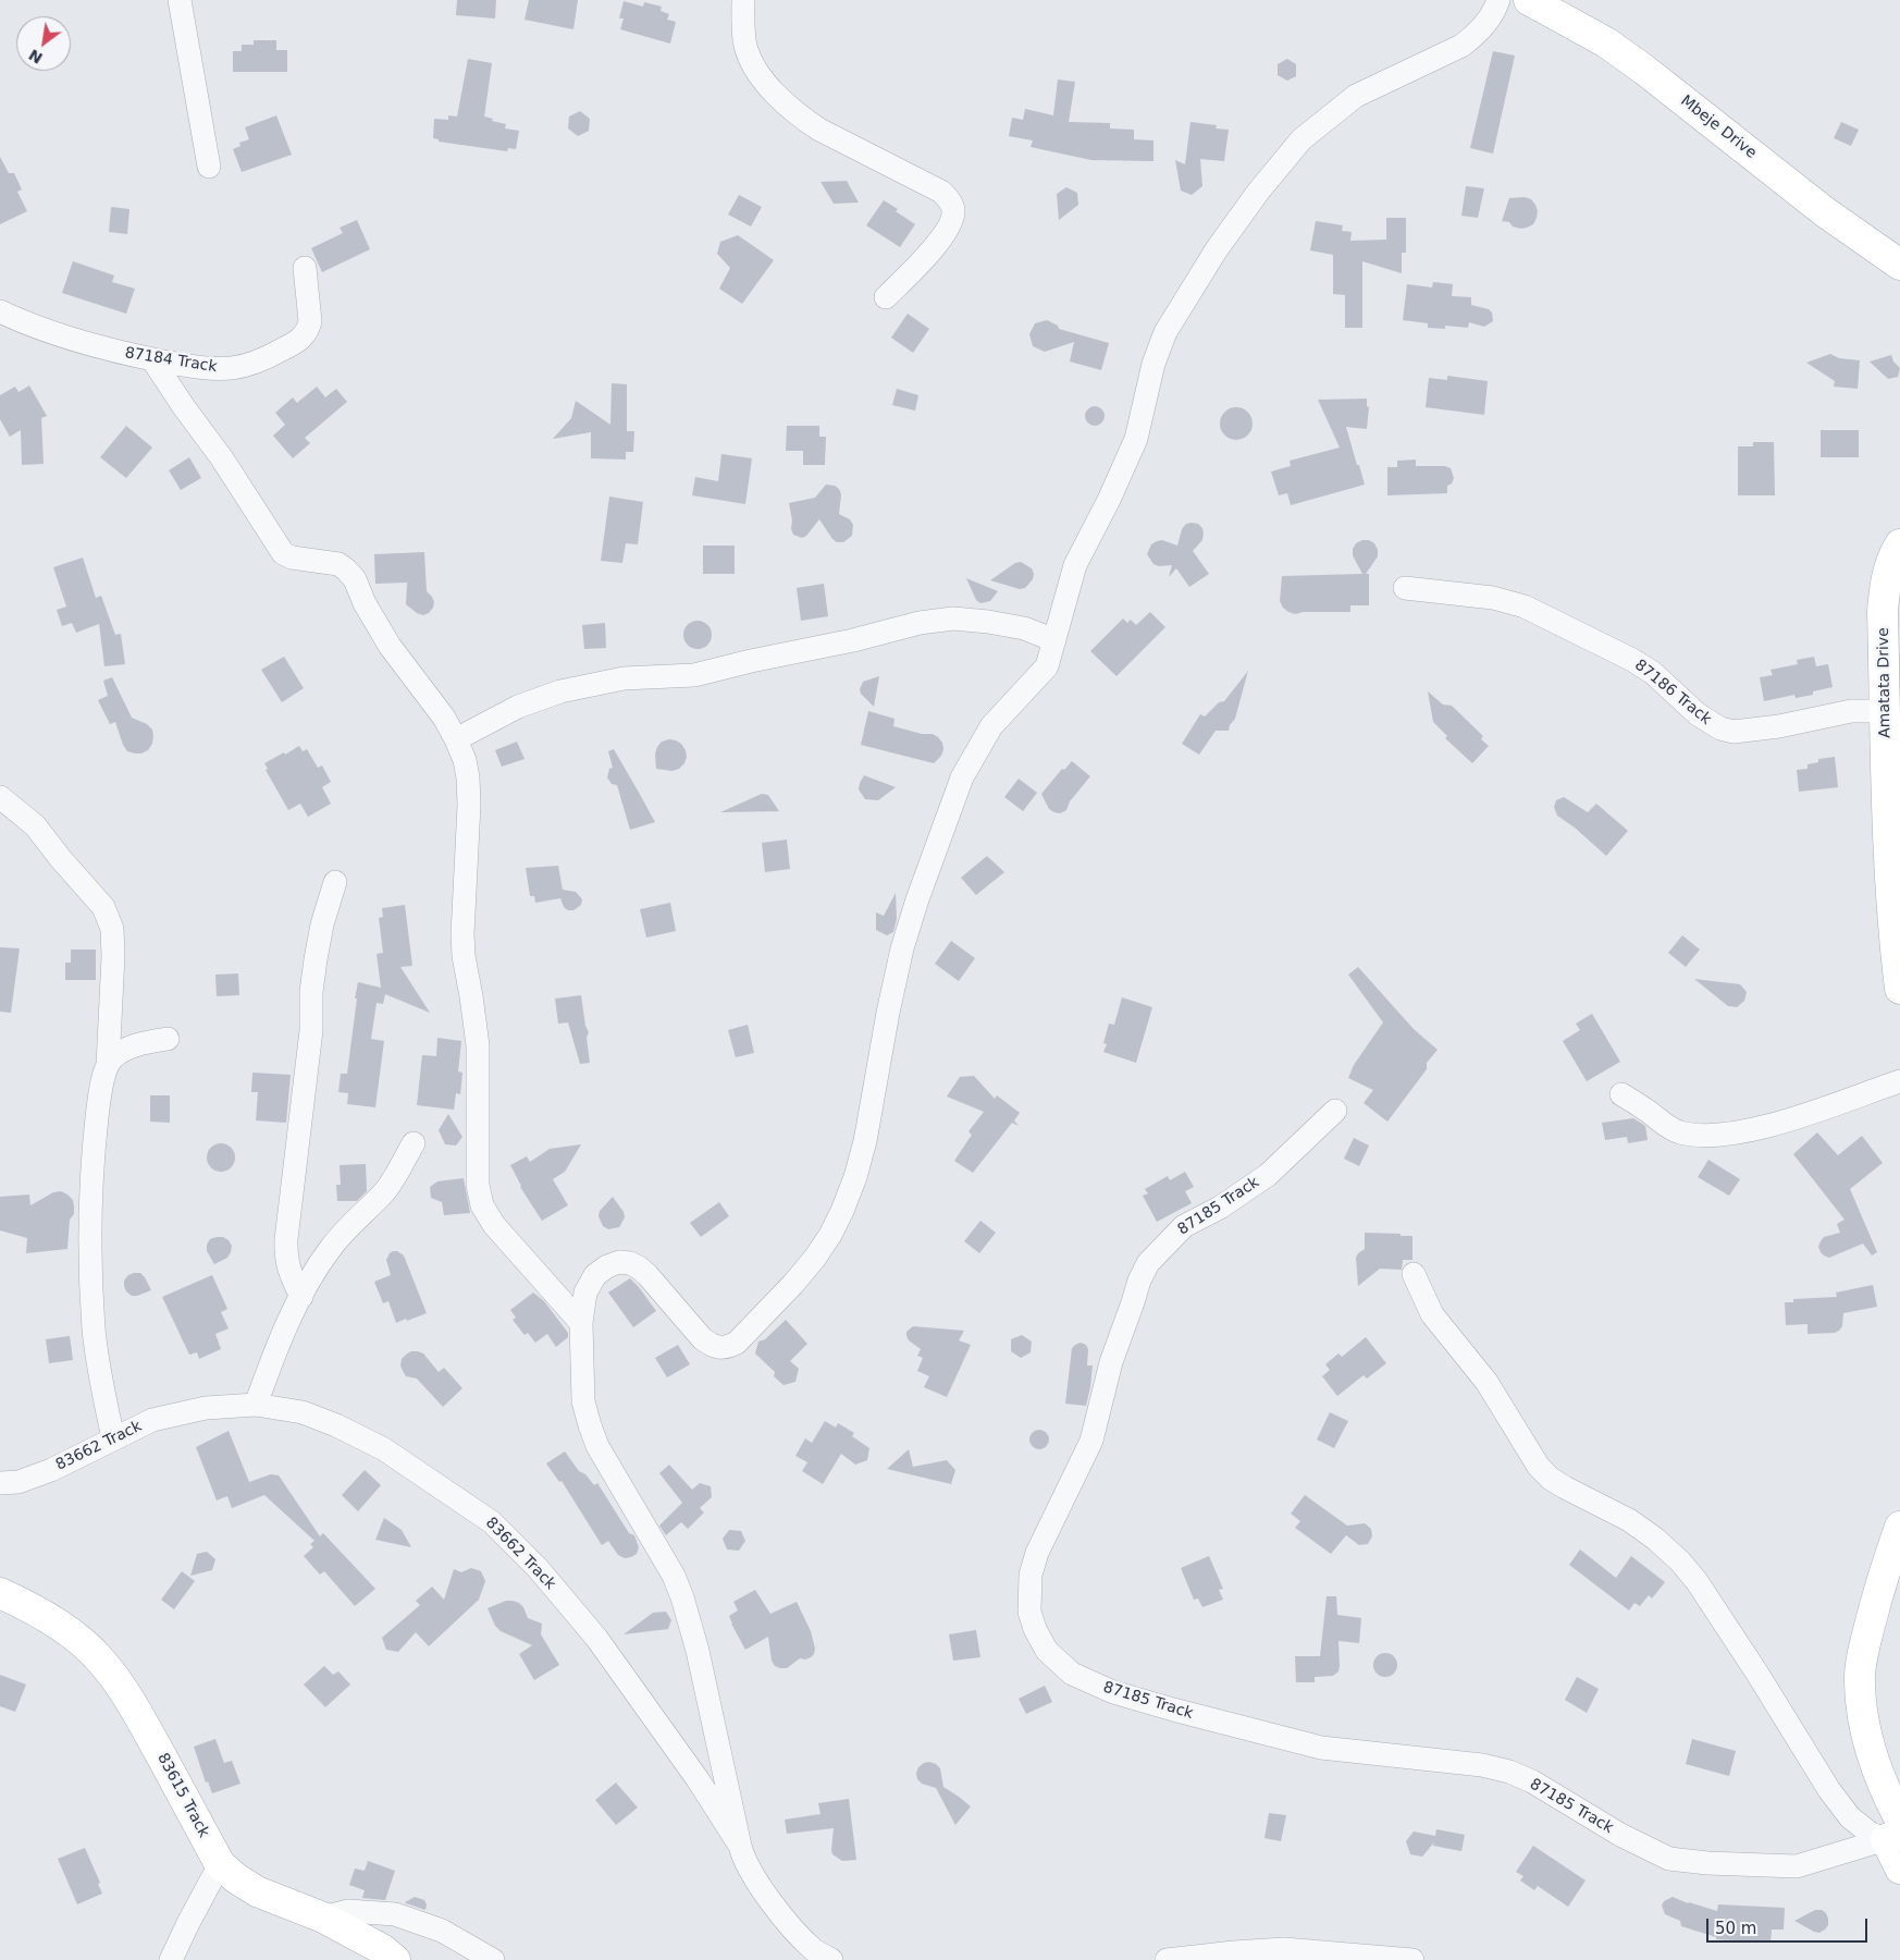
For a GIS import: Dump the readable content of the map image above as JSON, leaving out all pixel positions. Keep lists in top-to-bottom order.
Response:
{
  "streets": {
    "street": [
      "Mbeje Drive",
      "87184 Track",
      "Amatata Drive",
      "87186 Track",
      "87185 Track",
      "83662 Track",
      "83615 Track"
    ]
  },
  "crossings": [
    ["Amatata Drive", "87186 Track"]
  ],
  "scale_bar": "50 m",
  "north": "bottom left"
}
